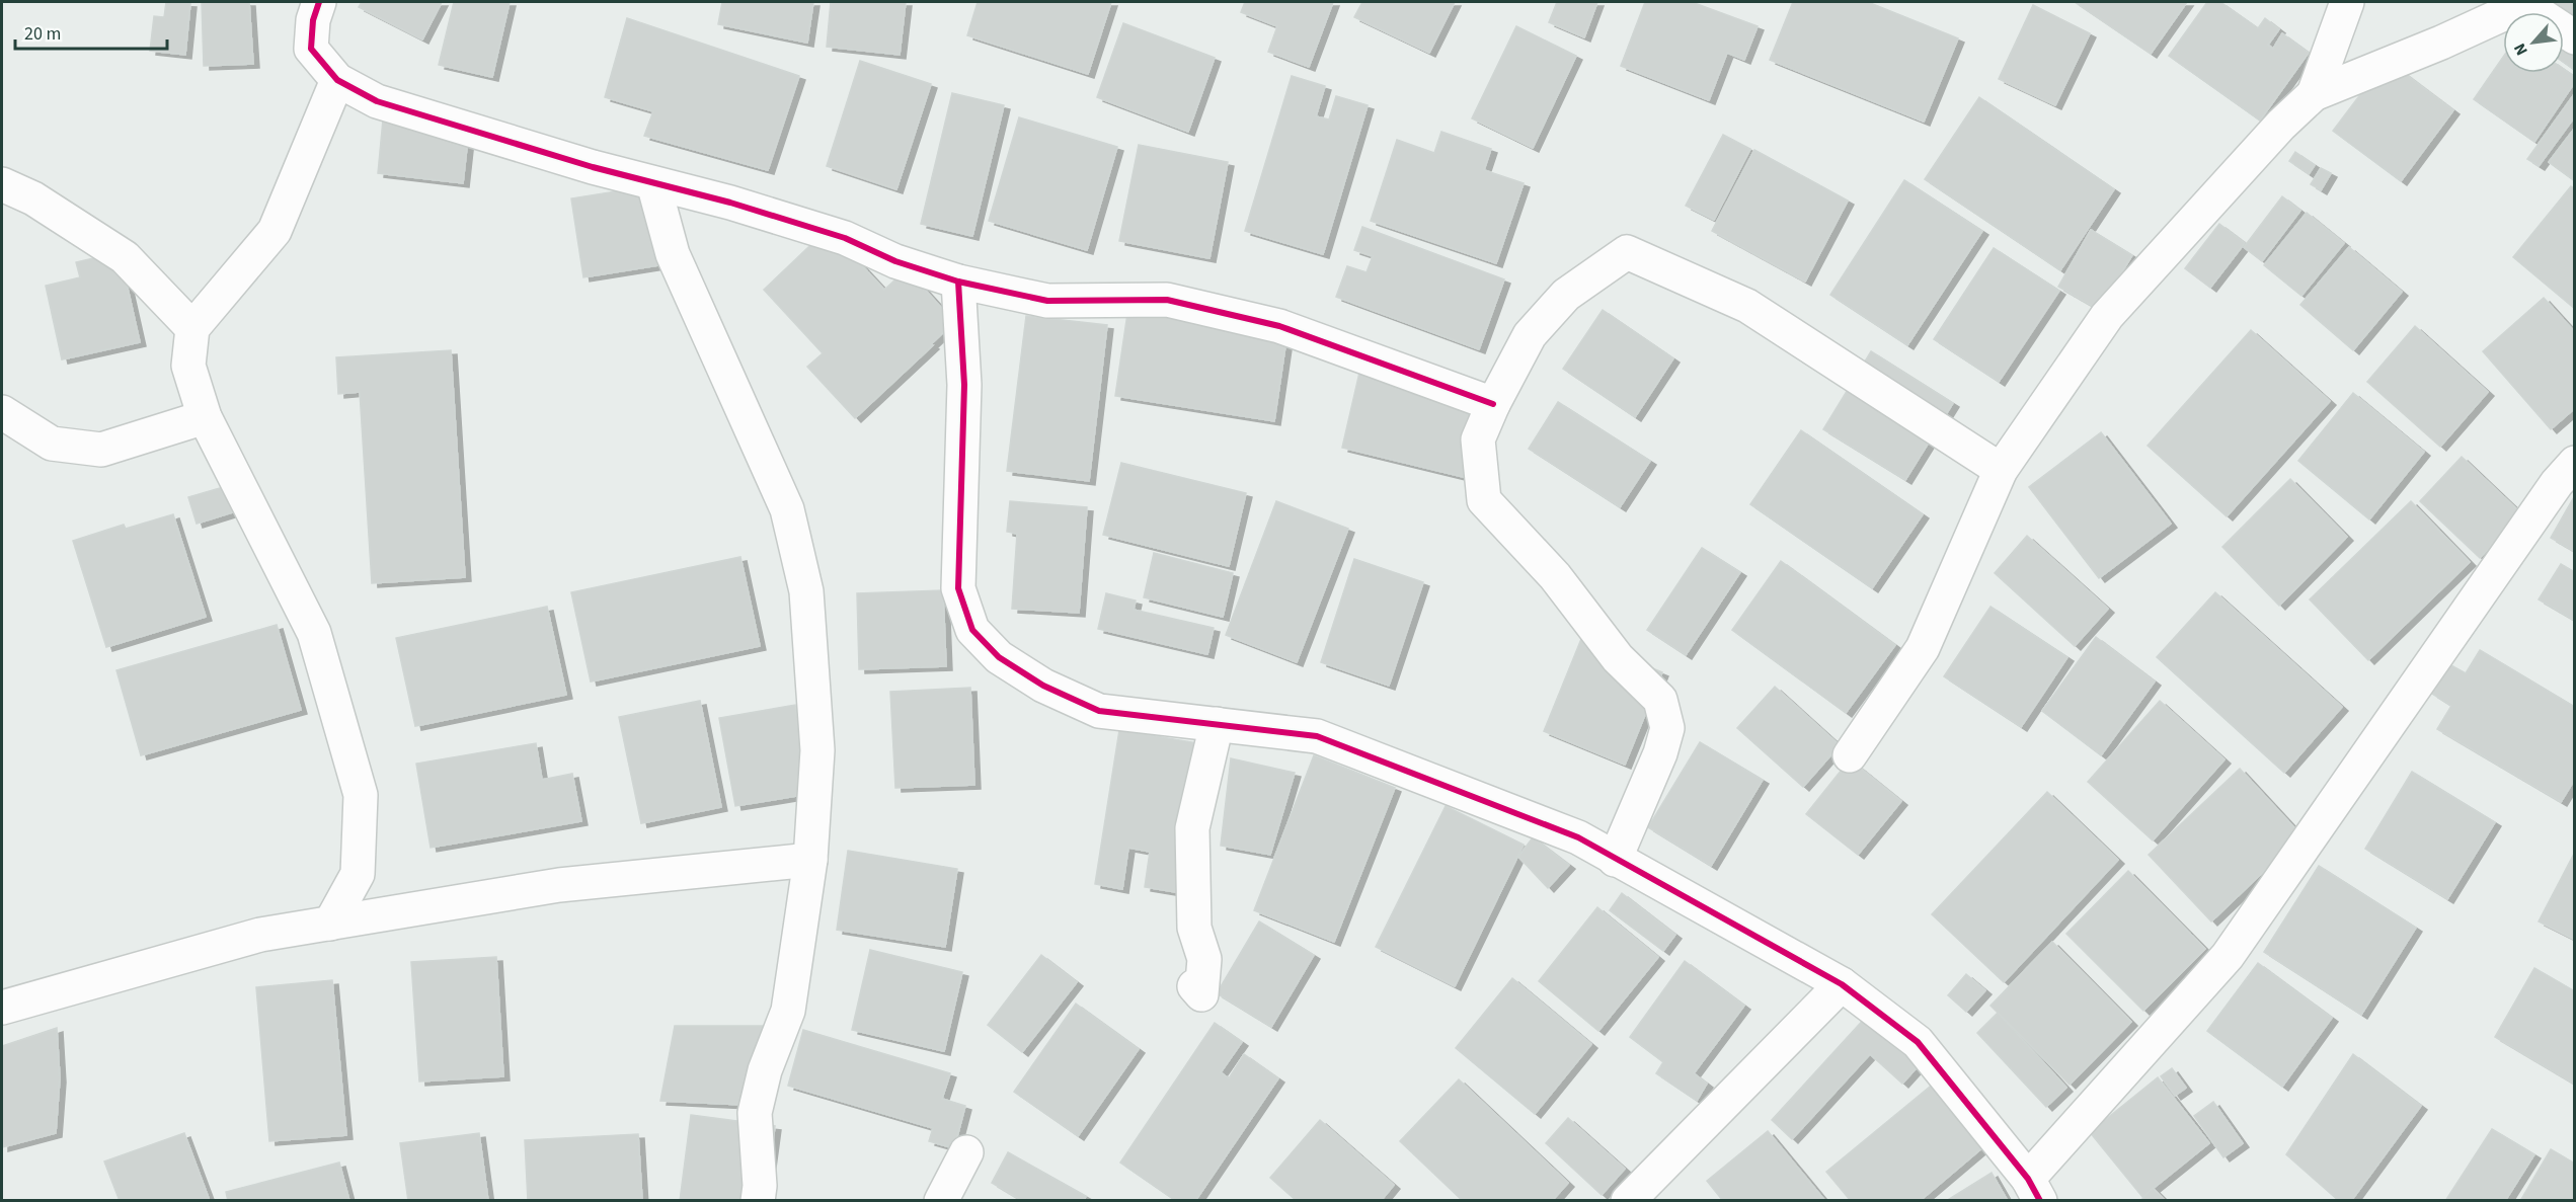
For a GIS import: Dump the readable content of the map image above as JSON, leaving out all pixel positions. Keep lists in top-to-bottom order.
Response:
{
  "scale_bar": "20 m",
  "north": "bottom left"
}
